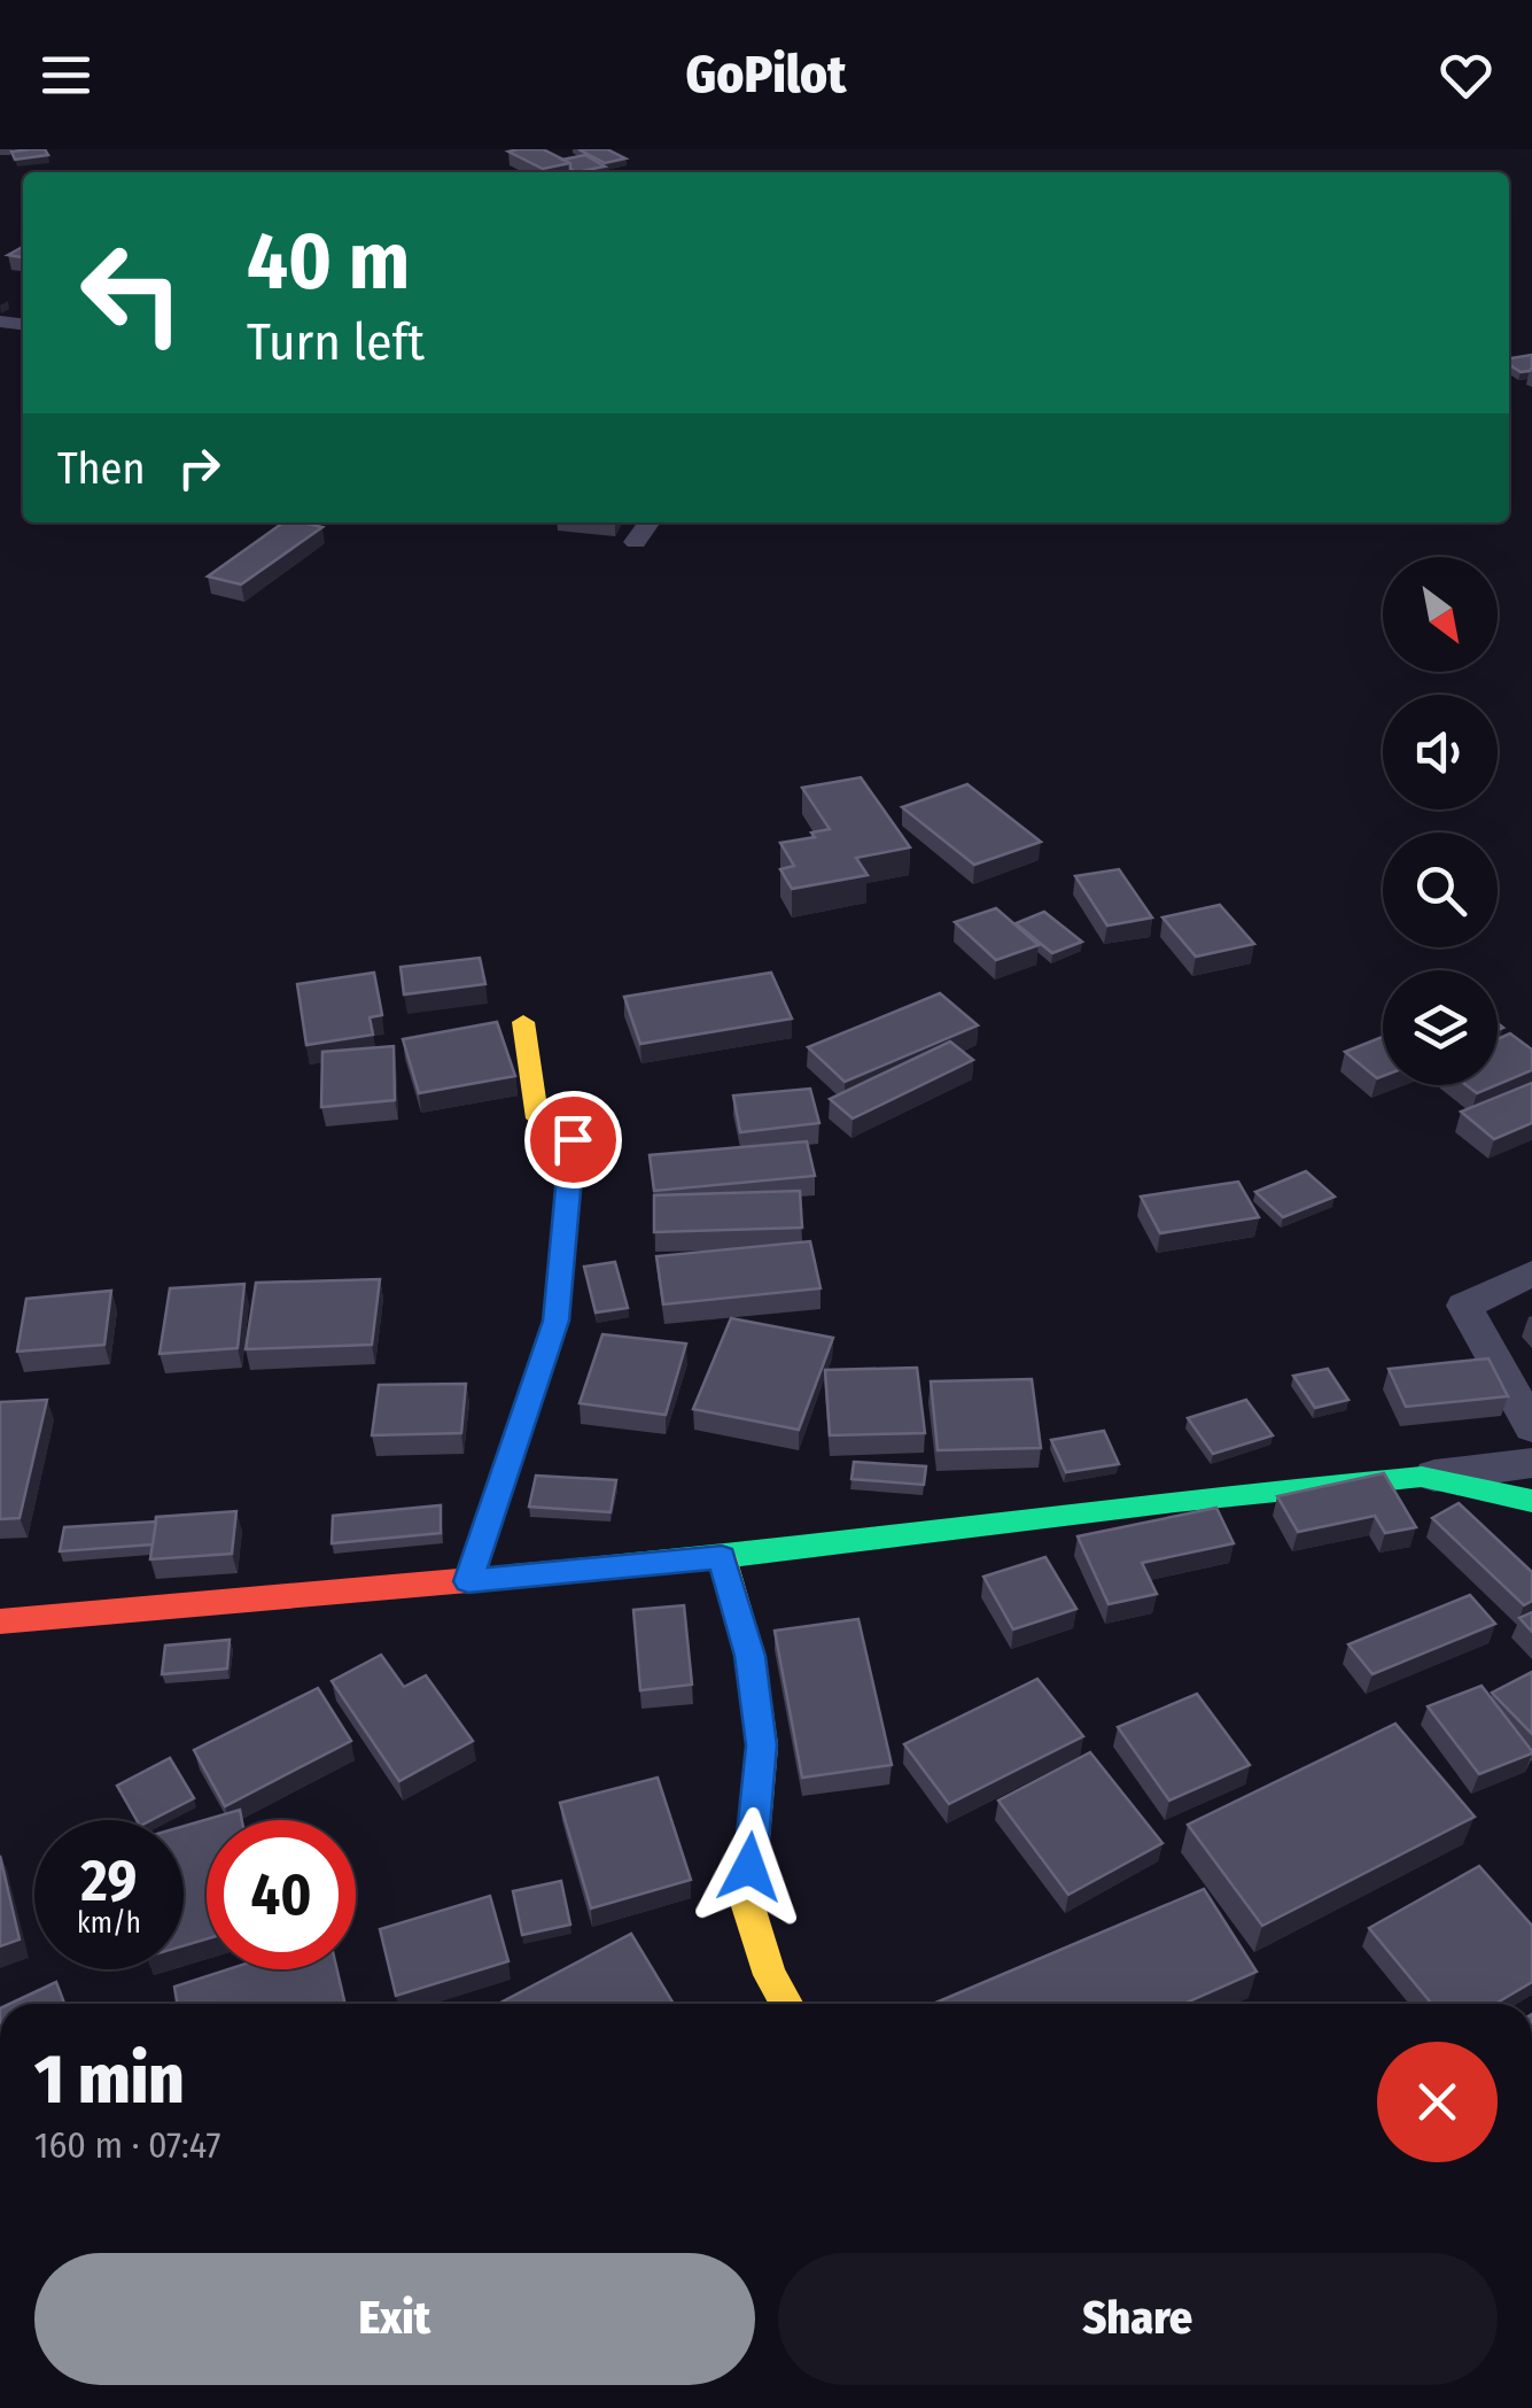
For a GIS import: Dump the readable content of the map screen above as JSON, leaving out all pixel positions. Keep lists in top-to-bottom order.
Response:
{
  "north": "bottom right",
  "page": {
    "header": "GoPilot",
    "turn": ["40 m", "Turn left"],
    "then": "Then",
    "speed": "29 km/h",
    "limit": "40",
    "heading": ["1 min", "160 m · 07:47"],
    "buttons": ["Exit", "Share"]
  }
}
